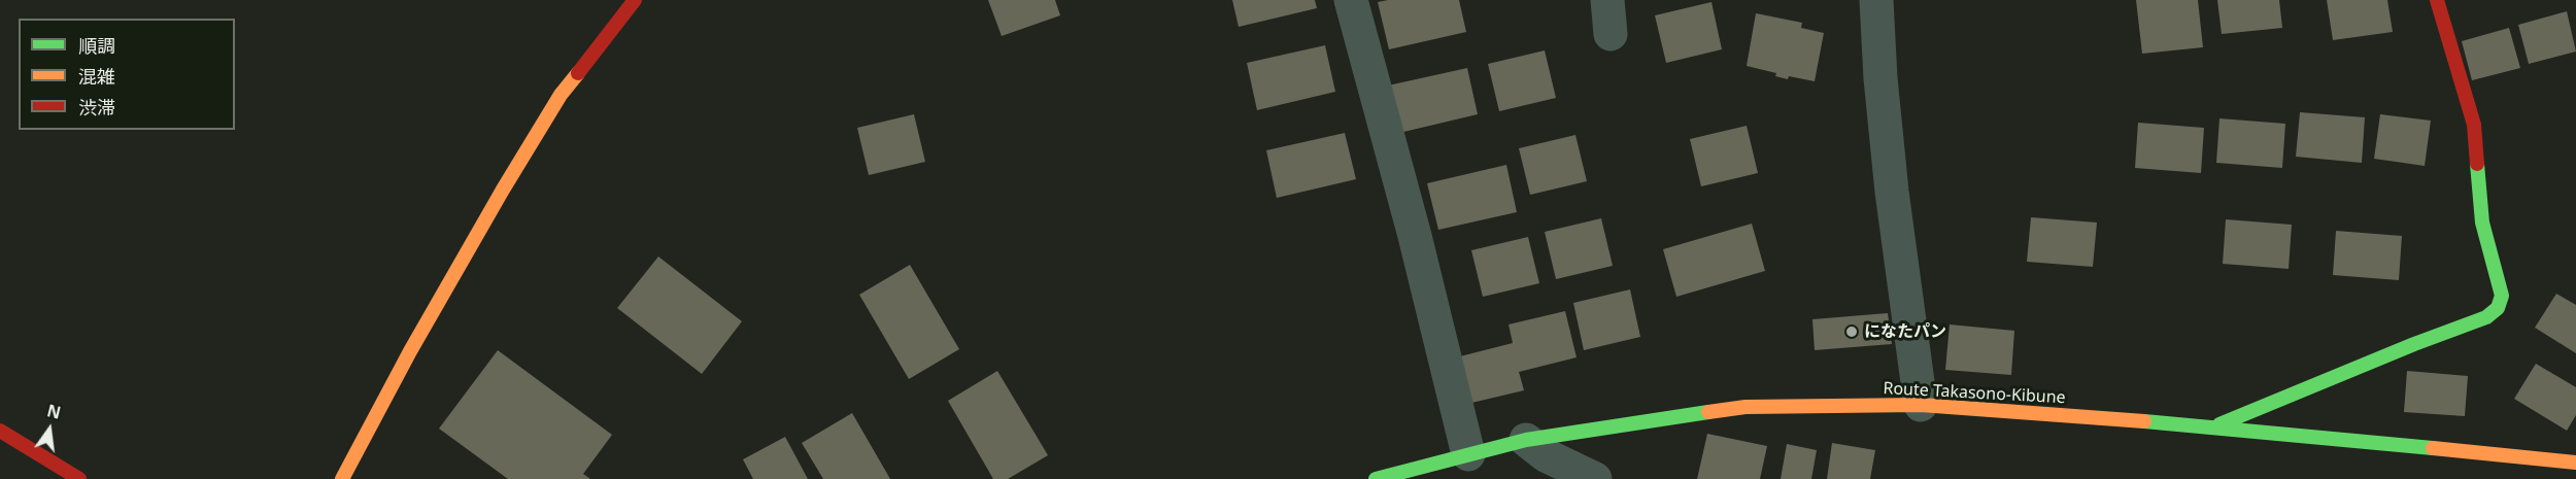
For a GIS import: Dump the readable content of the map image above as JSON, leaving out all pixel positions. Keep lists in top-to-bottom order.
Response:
{
  "streets": {
    "street": ["Route Takasono-Kibune"]
  },
  "places": ["になたパン"],
  "legend": ["順調", "混雑", "渋滞"],
  "north": "top"
}
